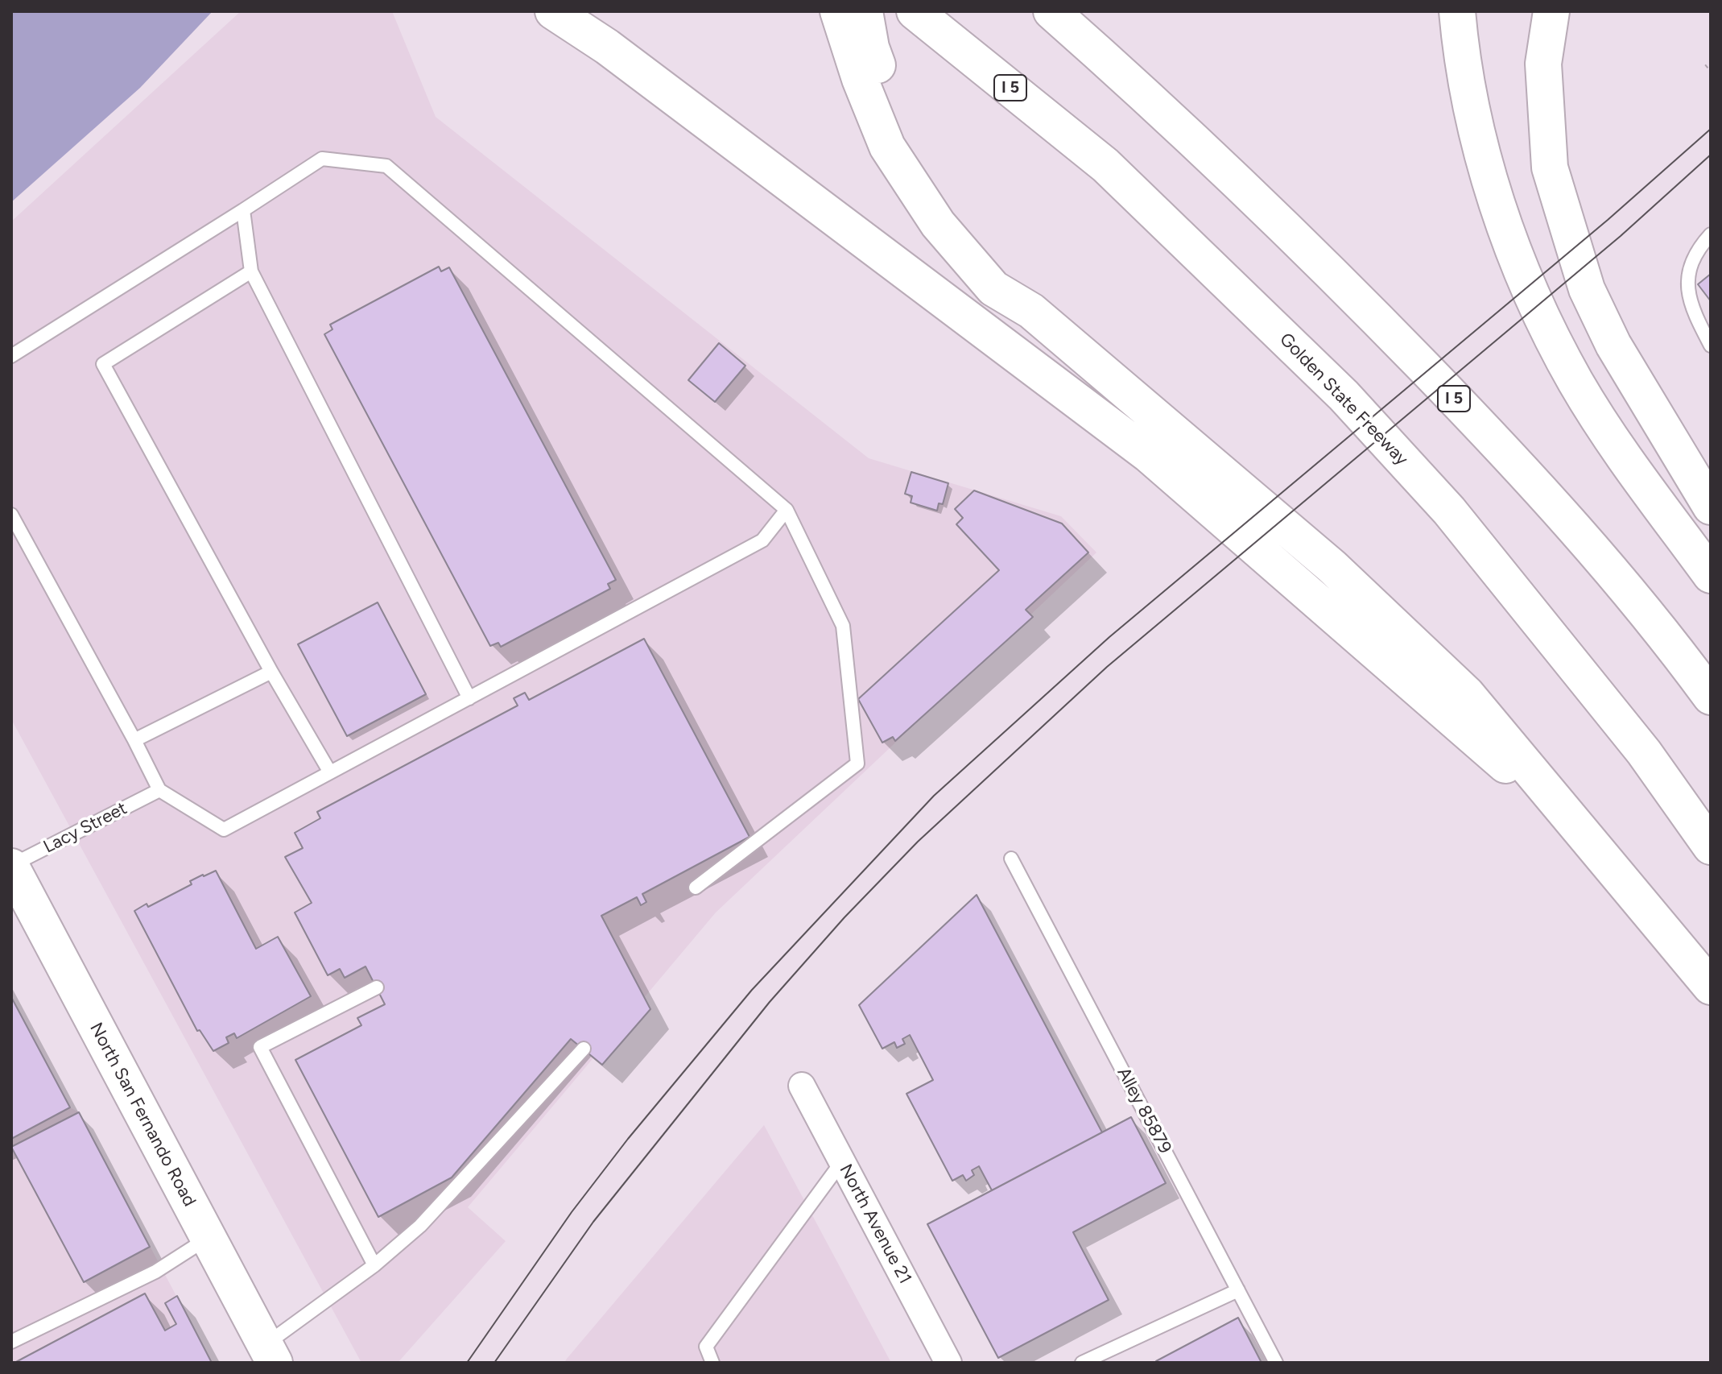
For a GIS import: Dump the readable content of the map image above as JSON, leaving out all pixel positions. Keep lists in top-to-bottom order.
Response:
{
  "streets": {
    "main road": ["I 5", "Golden State Freeway", "North San Fernando Road"],
    "street": ["North Avenue 21"],
    "lane": ["Lacy Street", "Alley 85879"]
  },
  "crossings": [
    ["Lacy Street", "North San Fernando Road"]
  ]
}
